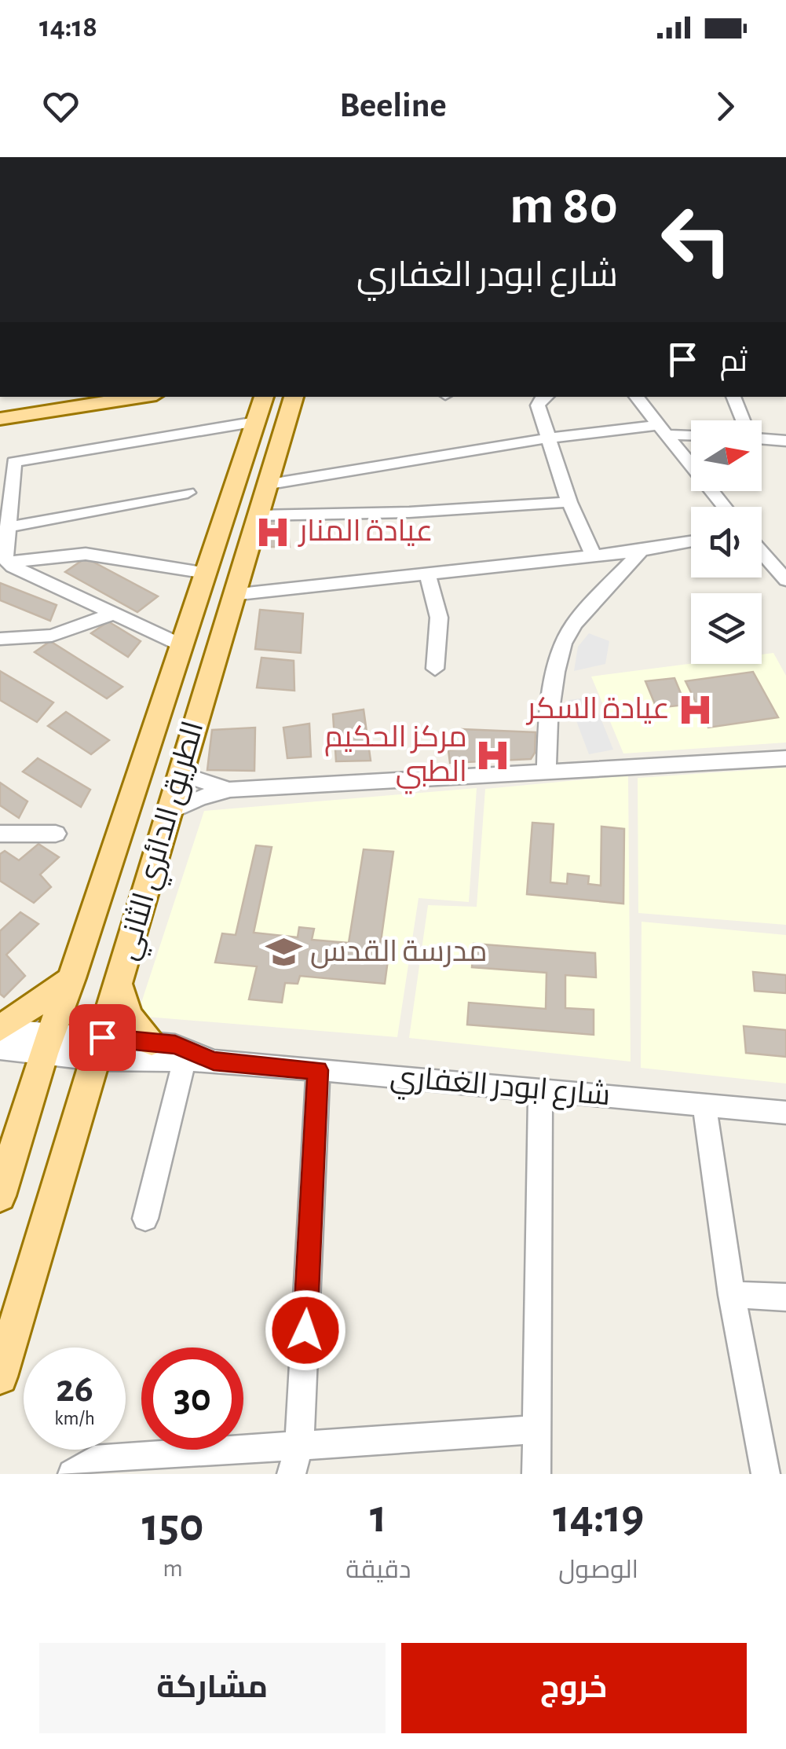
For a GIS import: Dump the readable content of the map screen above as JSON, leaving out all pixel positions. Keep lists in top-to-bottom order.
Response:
{
  "streets": {
    "main road": ["الطريق الدائري الثاني"],
    "street": ["شارع ابودر الغفاري"]
  },
  "crossings": [
    ["الطريق الدائري الثاني", "شارع ابودر الغفاري"]
  ],
  "places": {
    "hospital": ["عيادة المنار", "عيادة السكر", "مركز الحكيم الطبي"],
    "school or university": ["مدرسة القدس"]
  },
  "north": "right",
  "page": {
    "status": "14:18",
    "header": "Beeline",
    "turn": ["80 m", "شارع ابودر الغفاري"],
    "then": "ثم",
    "speed": "26 km/h",
    "limit": "30",
    "eta": [
      "14:19",
      "الوصول",
      "1",
      "دقيقة",
      "150",
      "m"
    ],
    "buttons": ["خروج", "مشاركة"]
  }
}
